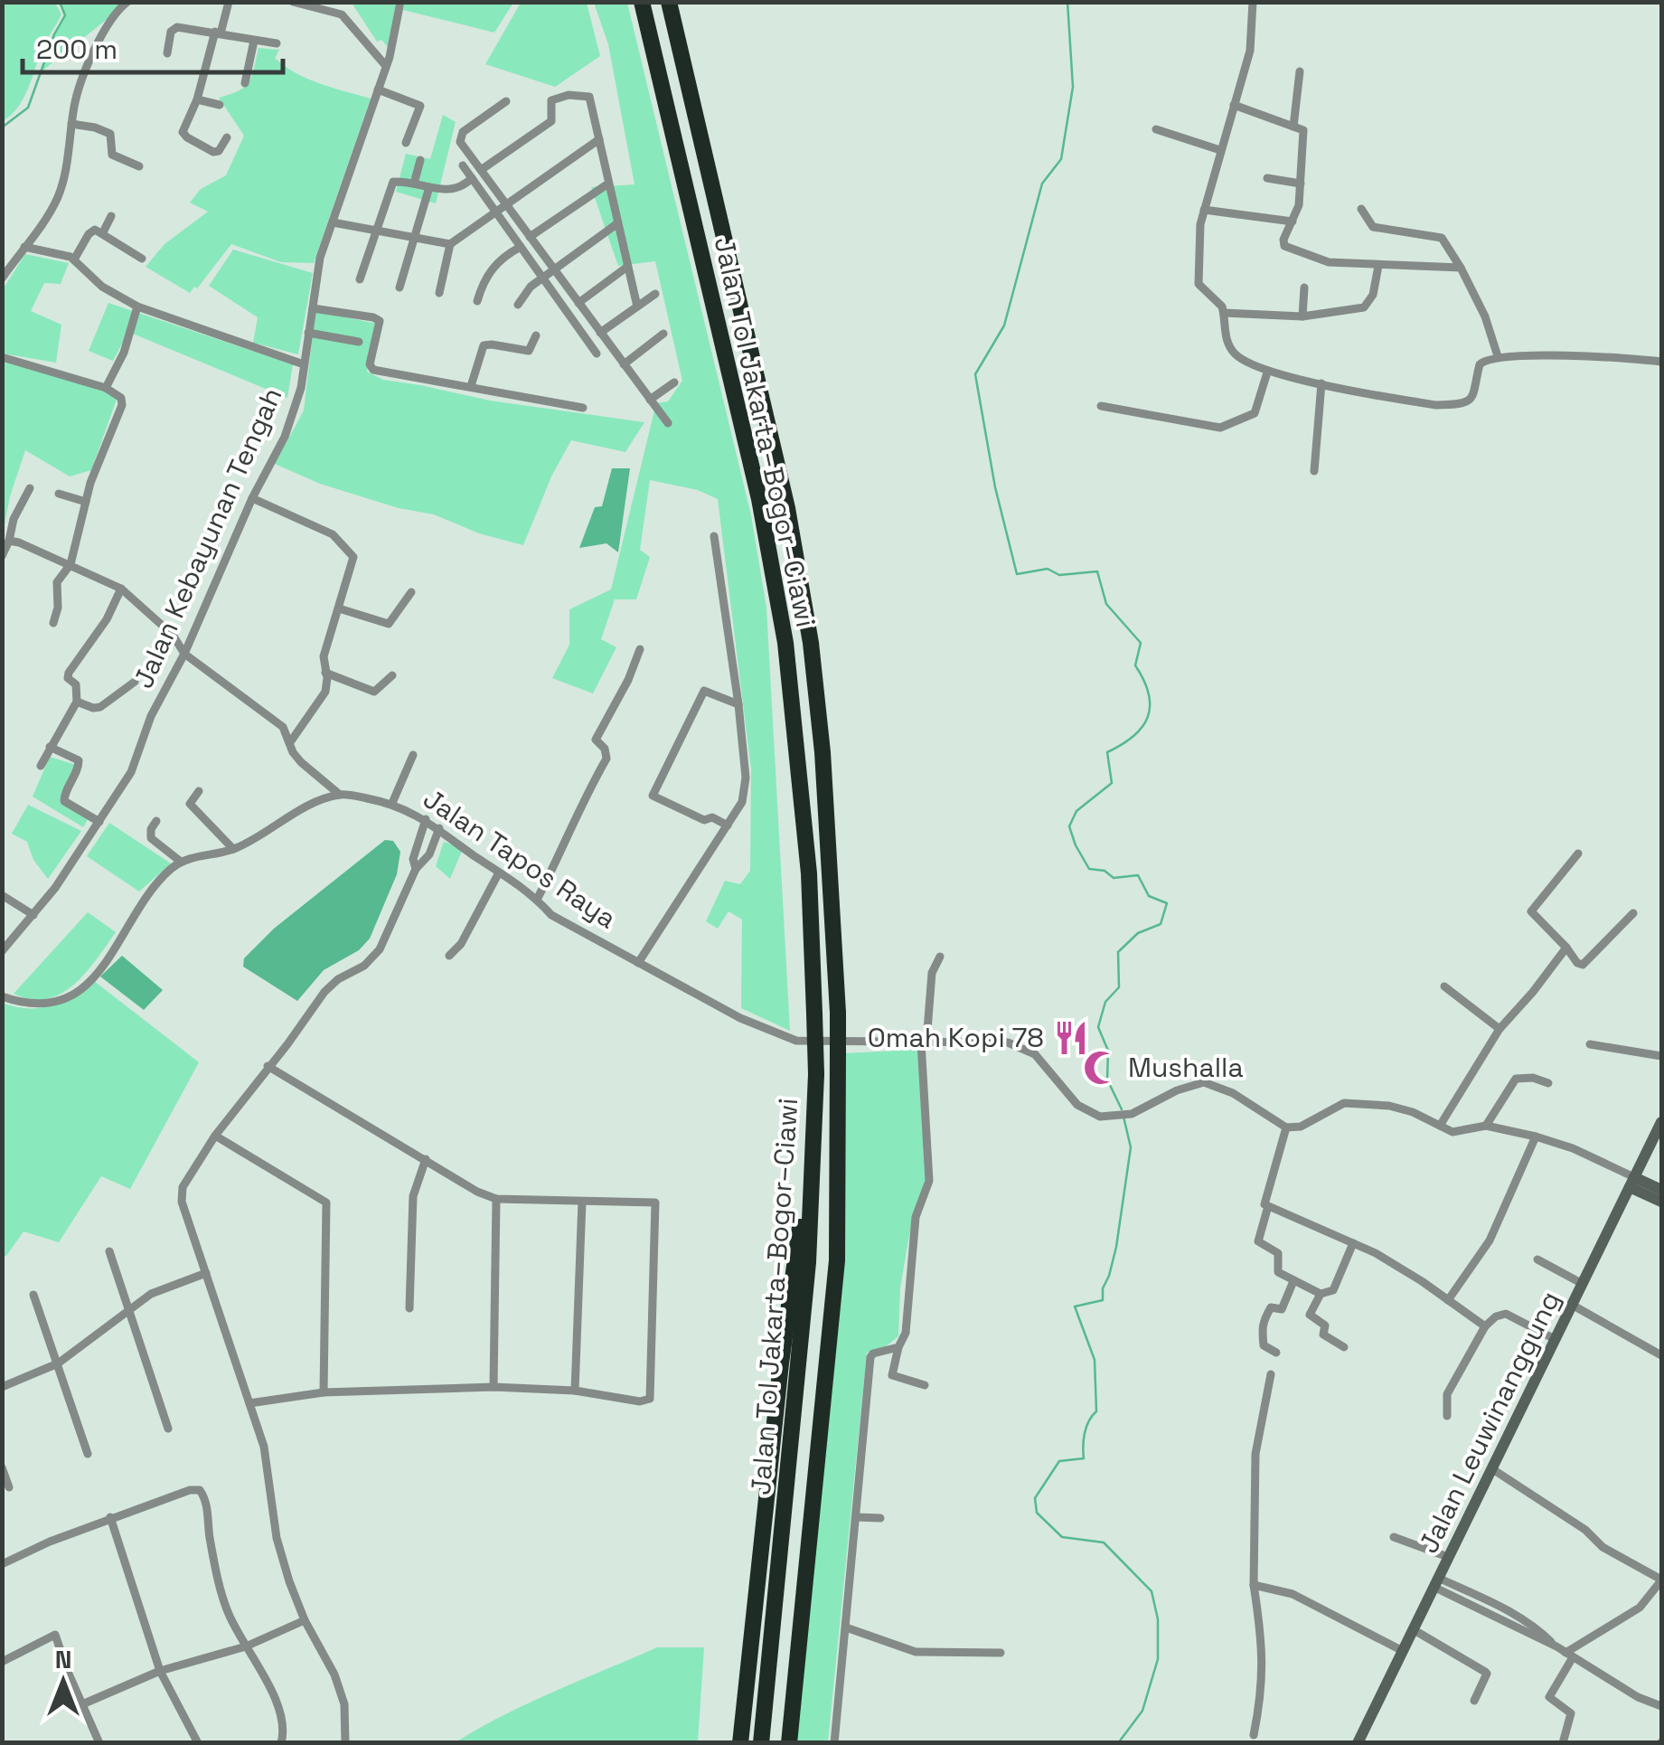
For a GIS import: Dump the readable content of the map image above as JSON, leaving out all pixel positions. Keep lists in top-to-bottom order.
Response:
{
  "streets": {
    "highway": ["Jalan Tol Jakarta–Bogor–Ciawi"],
    "main road": ["Jalan Leuwinanggung"],
    "street": ["Jalan Kebayunan Tengah", "Jalan Tapos Raya"]
  },
  "places": {
    "restaurant": ["Omah Kopi 78"],
    "mosque": ["Mushalla"]
  },
  "scale_bar": "200 m",
  "north": "top"
}
